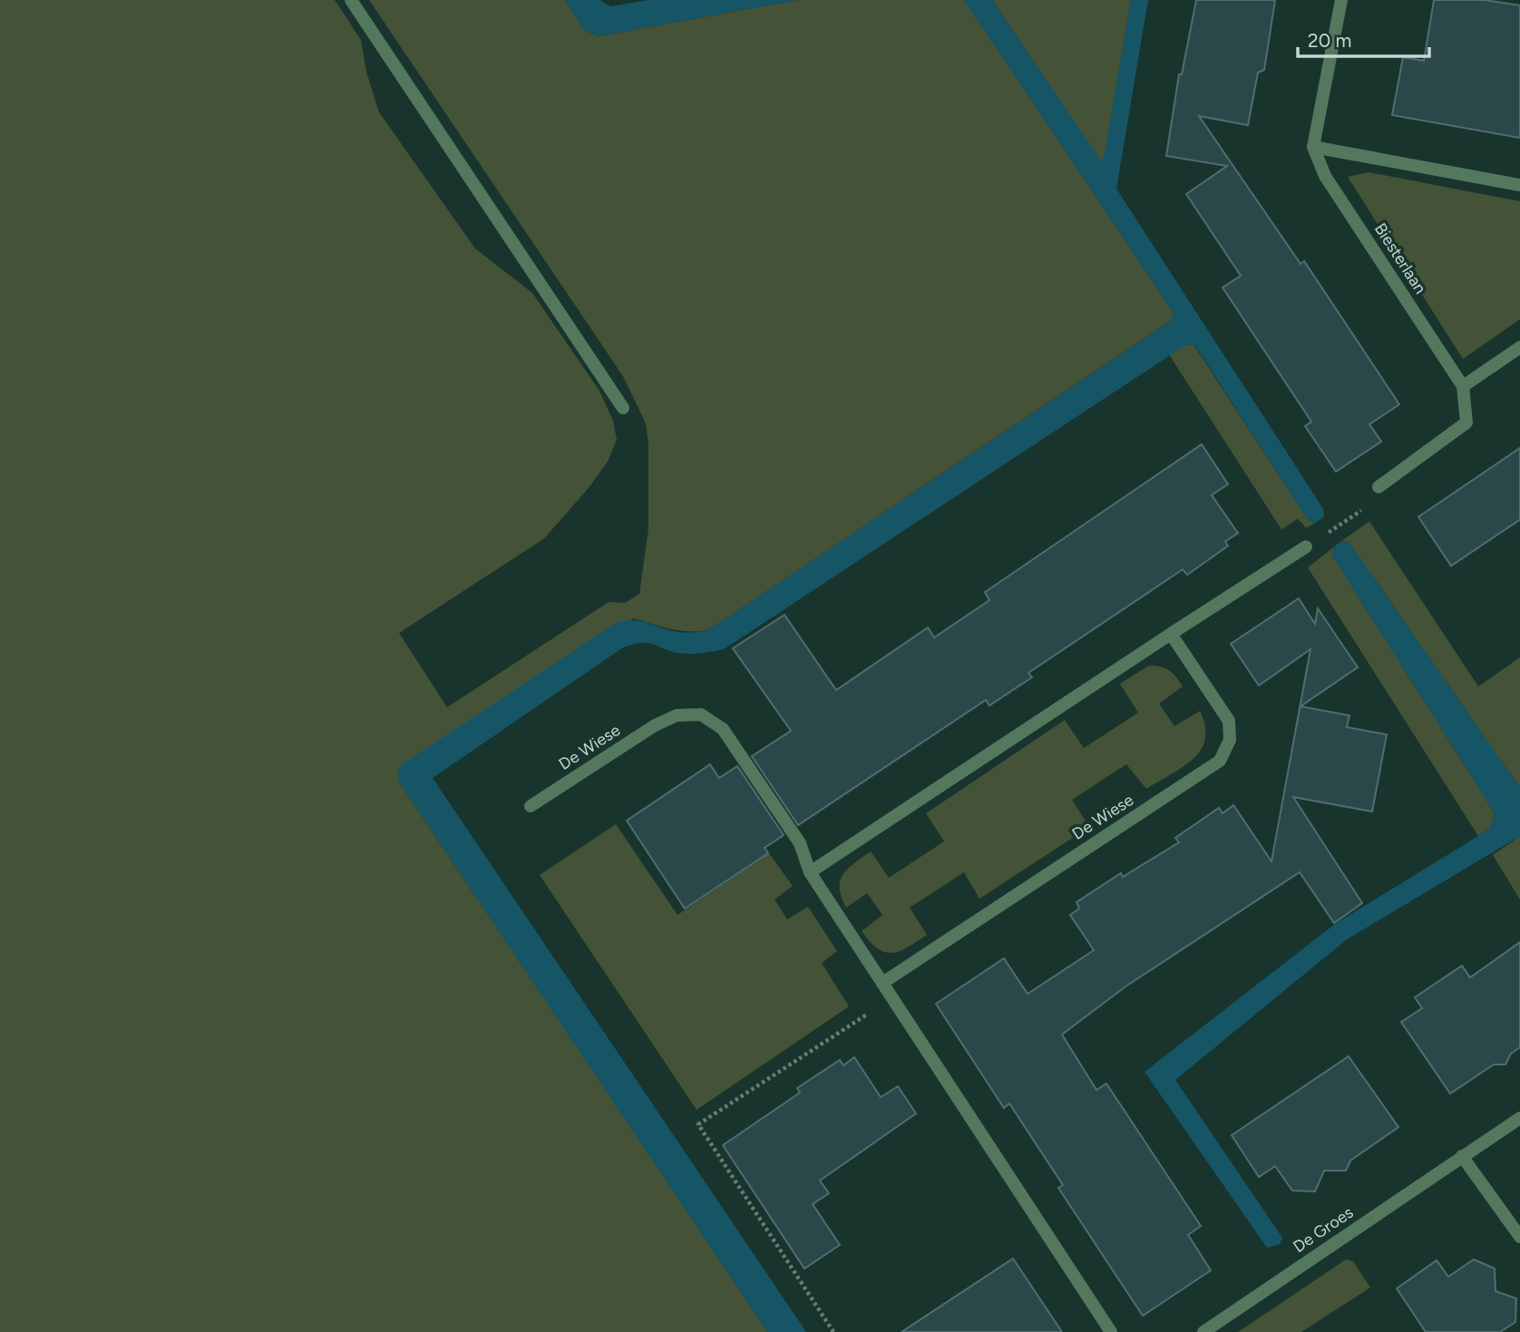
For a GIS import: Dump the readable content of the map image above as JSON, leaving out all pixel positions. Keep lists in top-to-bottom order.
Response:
{
  "streets": {
    "street": ["Biesterlaan", "De Wiese", "De Groes"]
  },
  "scale_bar": "20 m"
}
